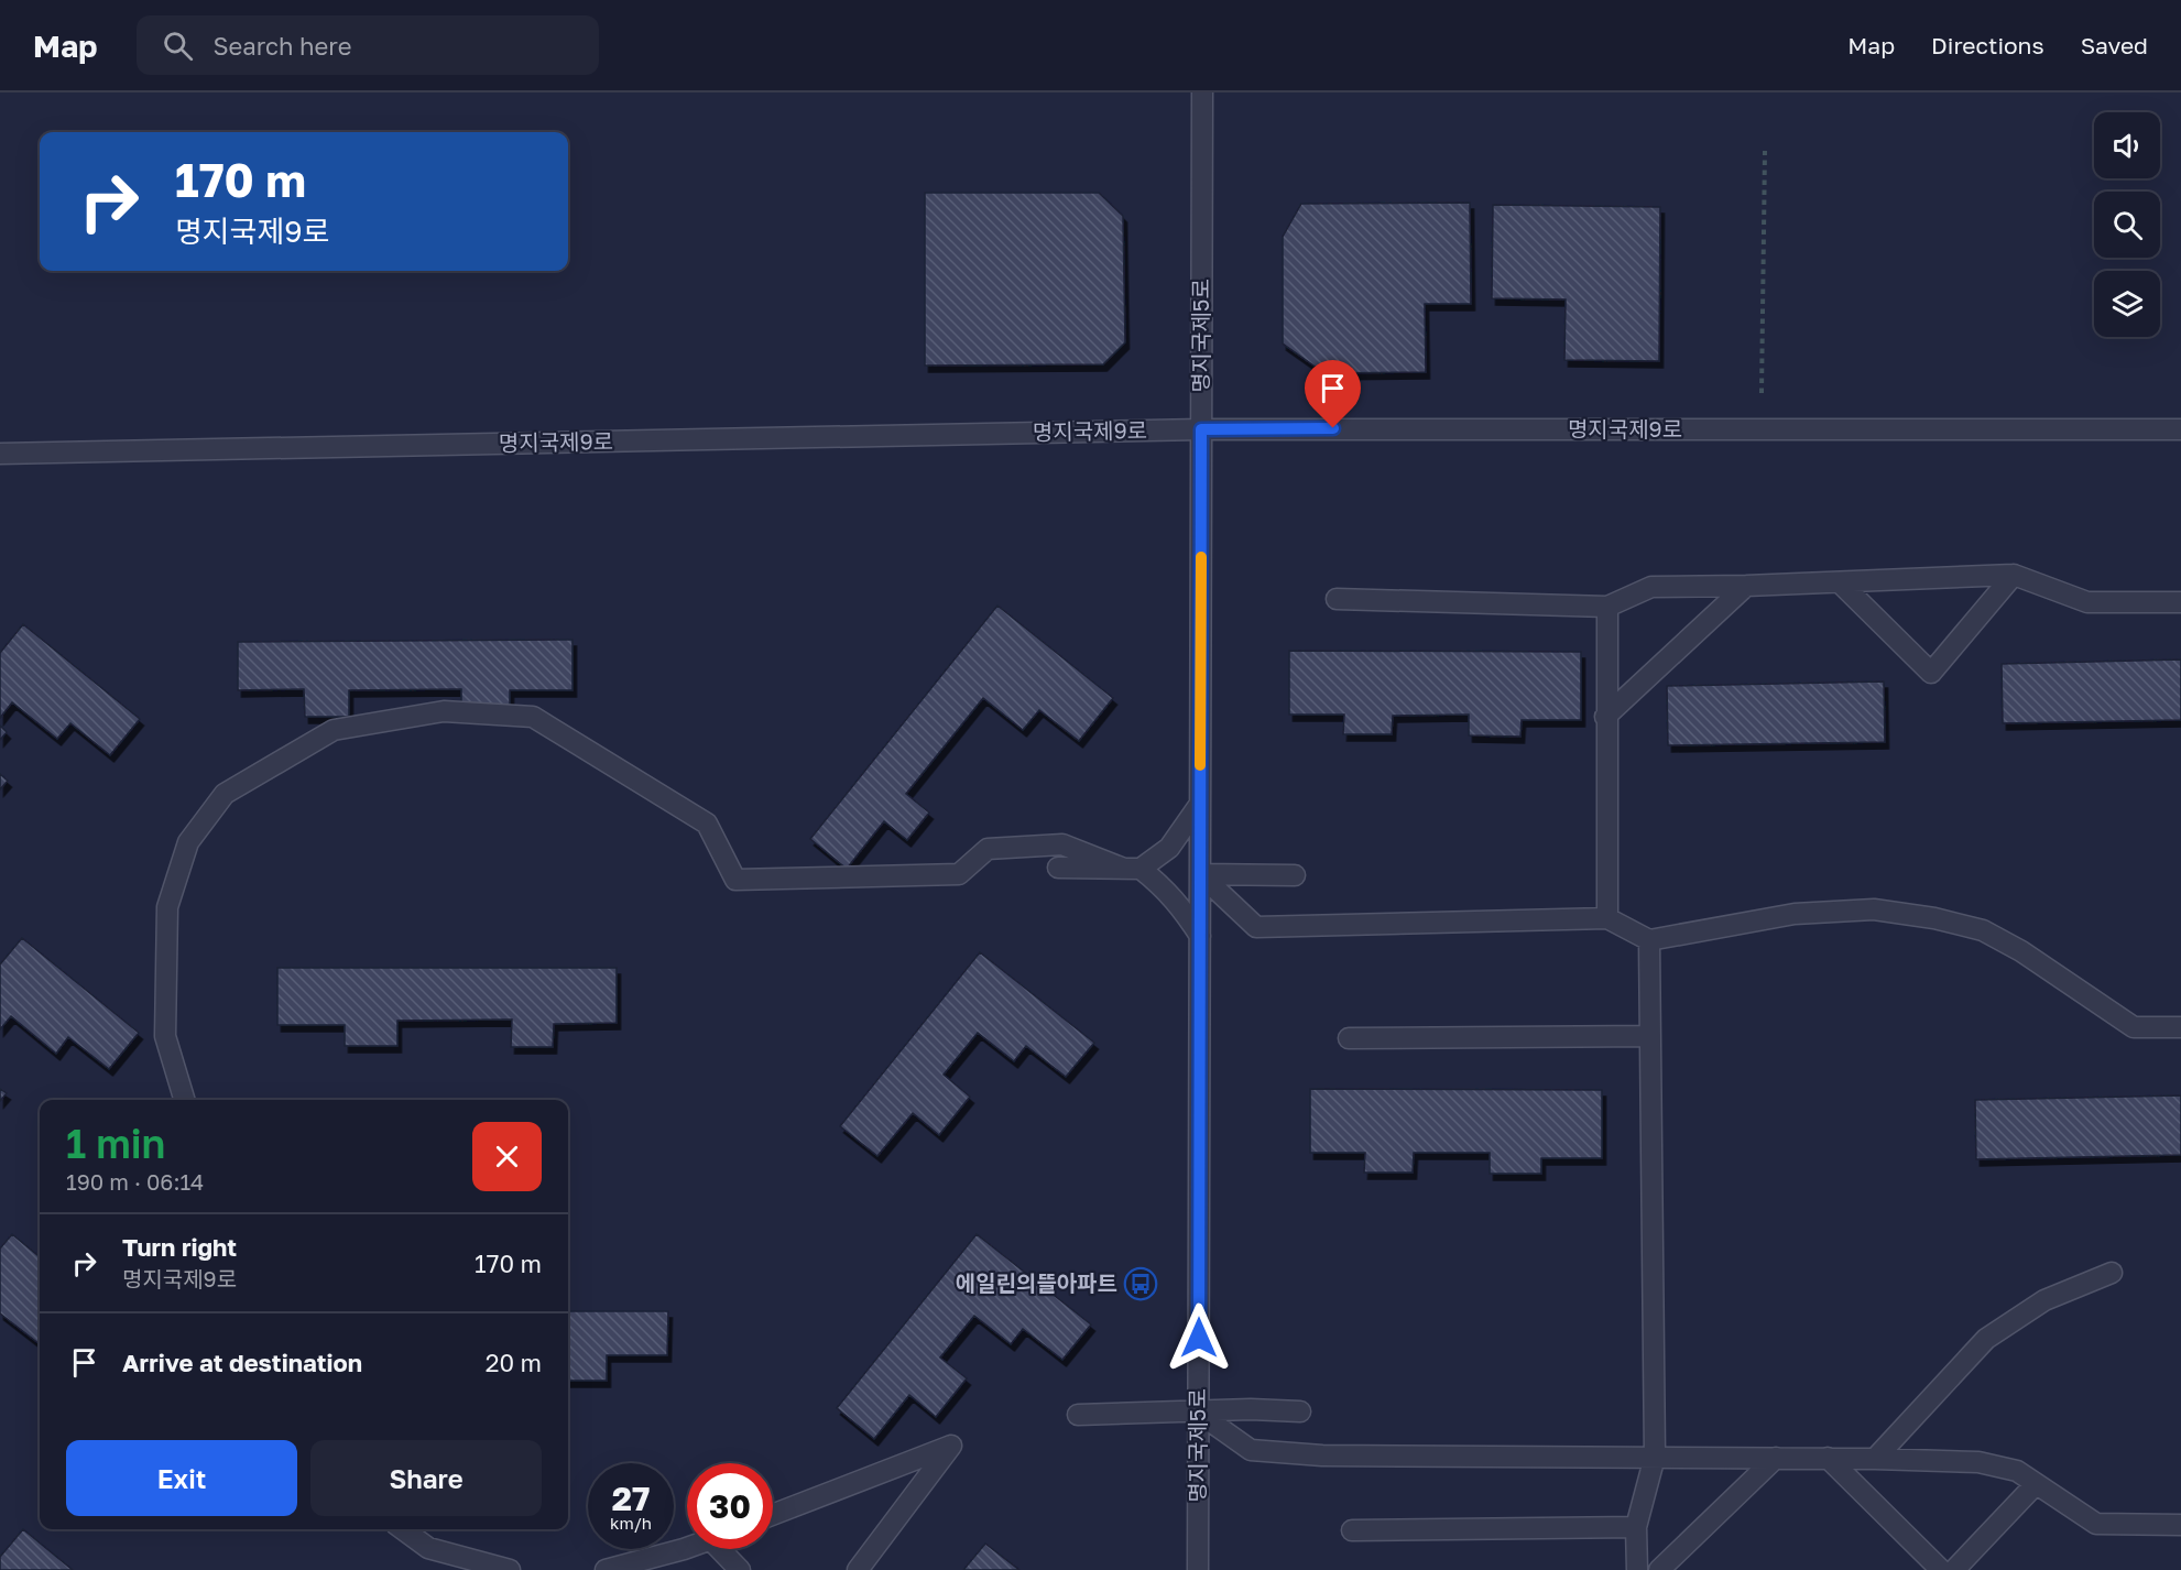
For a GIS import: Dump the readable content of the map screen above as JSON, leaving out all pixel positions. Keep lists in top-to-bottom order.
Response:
{
  "streets": {
    "street": ["명지국제5로", "명지국제9로"]
  },
  "crossings": [
    ["명지국제5로", "명지국제9로"]
  ],
  "places": {
    "bus stop": ["에일린의뜰아파트"]
  },
  "page": {
    "header": "Map",
    "search": "Search here",
    "nav": ["Map", "Directions", "Saved"],
    "turn": ["170 m", "명지국제9로"],
    "heading": ["1 min", "190 m · 06:14"],
    "list": [
      {
        "name": "Turn right",
        "note": "명지국제9로",
        "value": "170 m"
      },
      {
        "name": "Arrive at destination",
        "value": "20 m"
      }
    ],
    "buttons": ["Exit", "Share"],
    "speed": "27 km/h",
    "limit": "30"
  }
}
